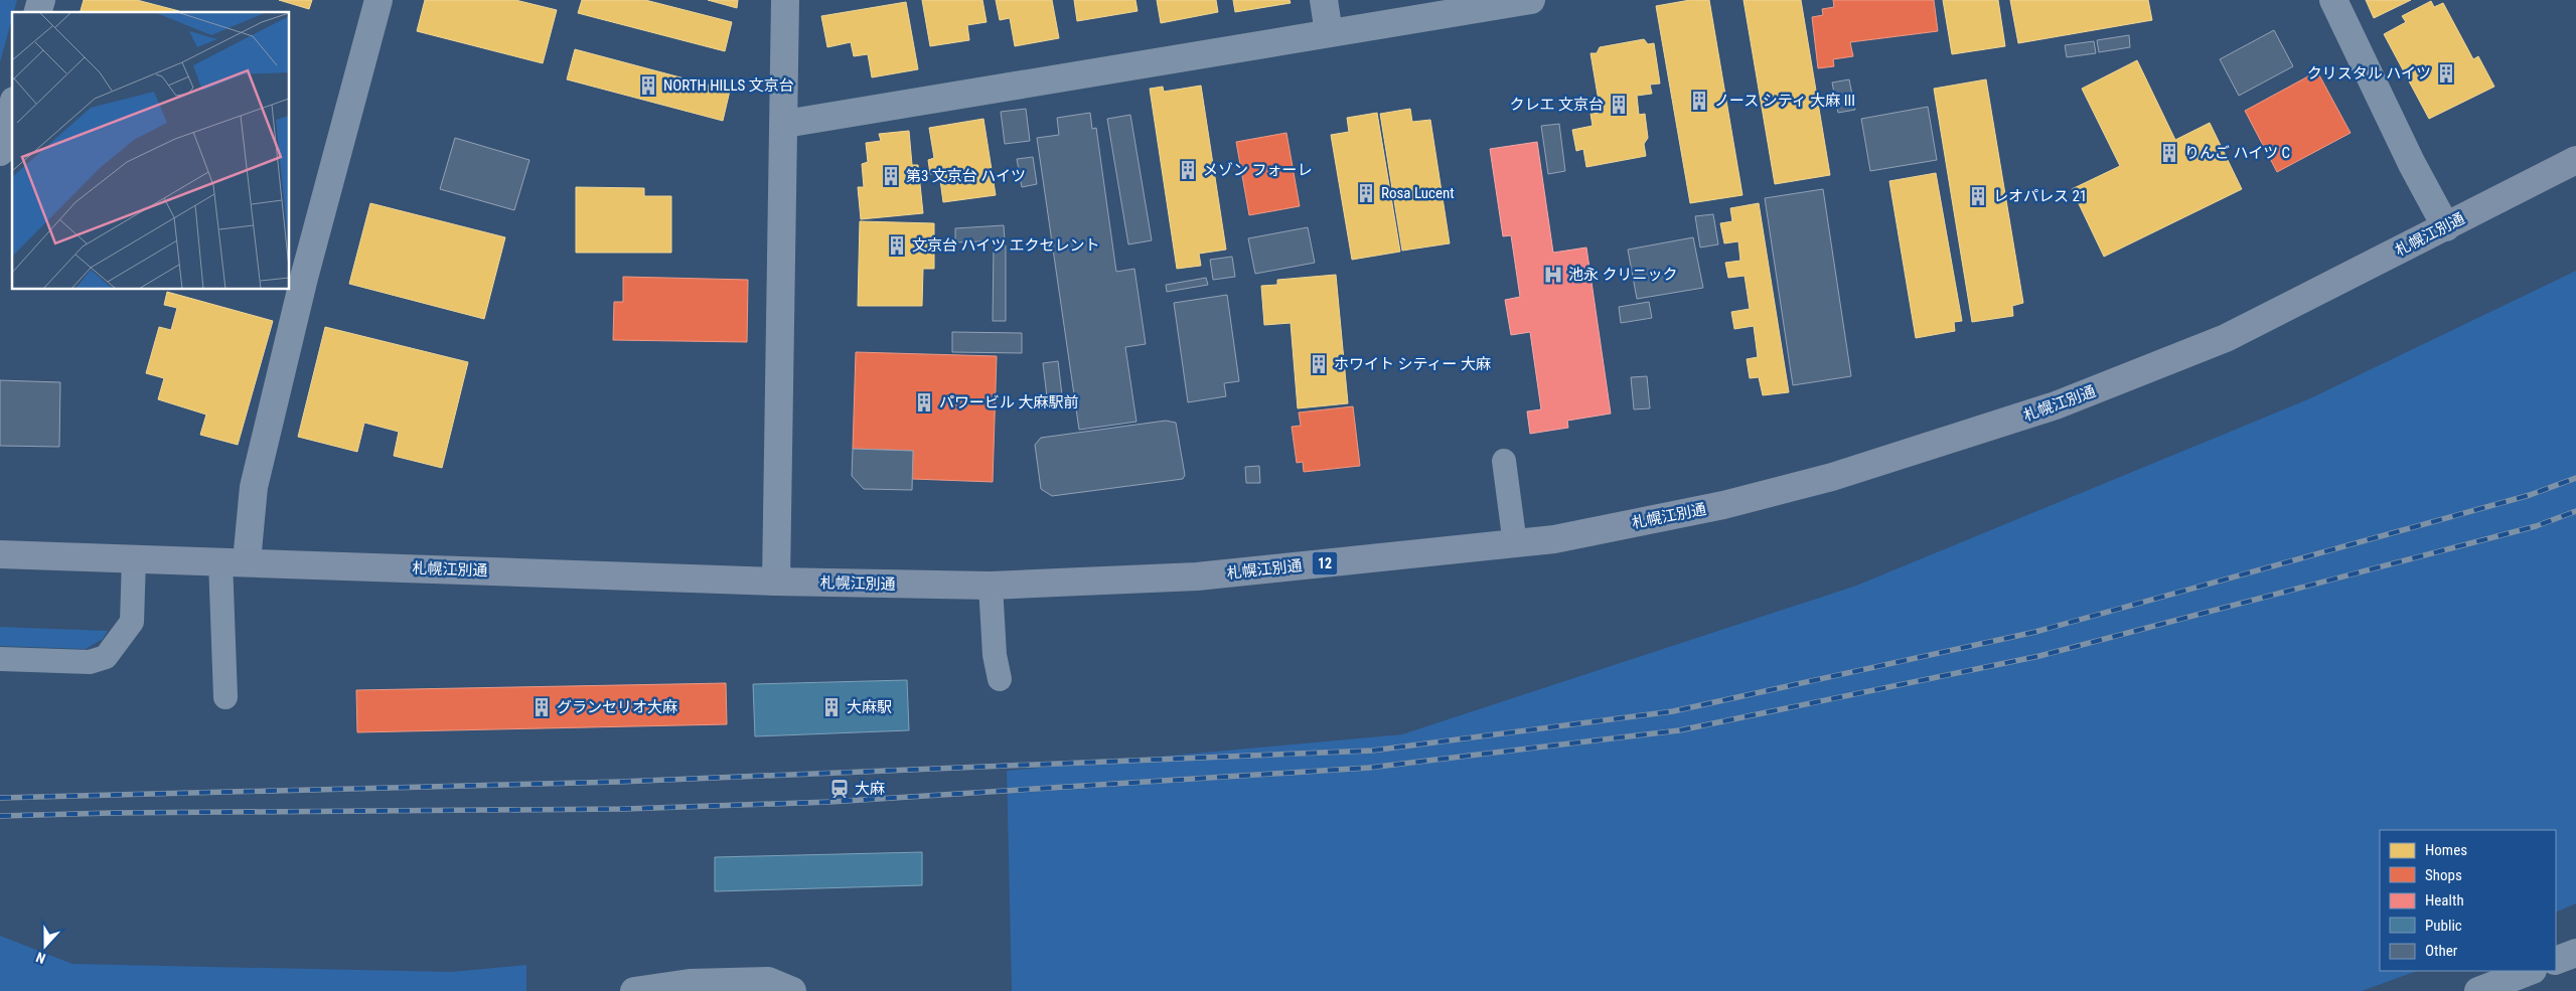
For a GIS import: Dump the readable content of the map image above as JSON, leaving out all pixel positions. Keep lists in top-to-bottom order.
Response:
{
  "streets": {
    "highway": ["札幌江別通", "12"]
  },
  "places": {
    "building": [
      "クリスタル ハイツ",
      "NORTH HILLS 文京台",
      "ノース シティ 大麻 III",
      "クレエ 文京台",
      "りんご ハイツ C",
      "メゾン フォーレ",
      "第3 文京台 ハイツ",
      "Rosa Lucent",
      "レオパレス 21",
      "文京台 ハイツ エクセレント",
      "ホワイト シティー 大麻",
      "パワービル 大麻駅前",
      "グランセリオ大麻",
      "大麻駅"
    ],
    "hospital": ["池永 クリニック"],
    "station": ["大麻"]
  },
  "legend": [
    "Homes",
    "Shops",
    "Health",
    "Public",
    "Other"
  ],
  "north": "bottom"
}
